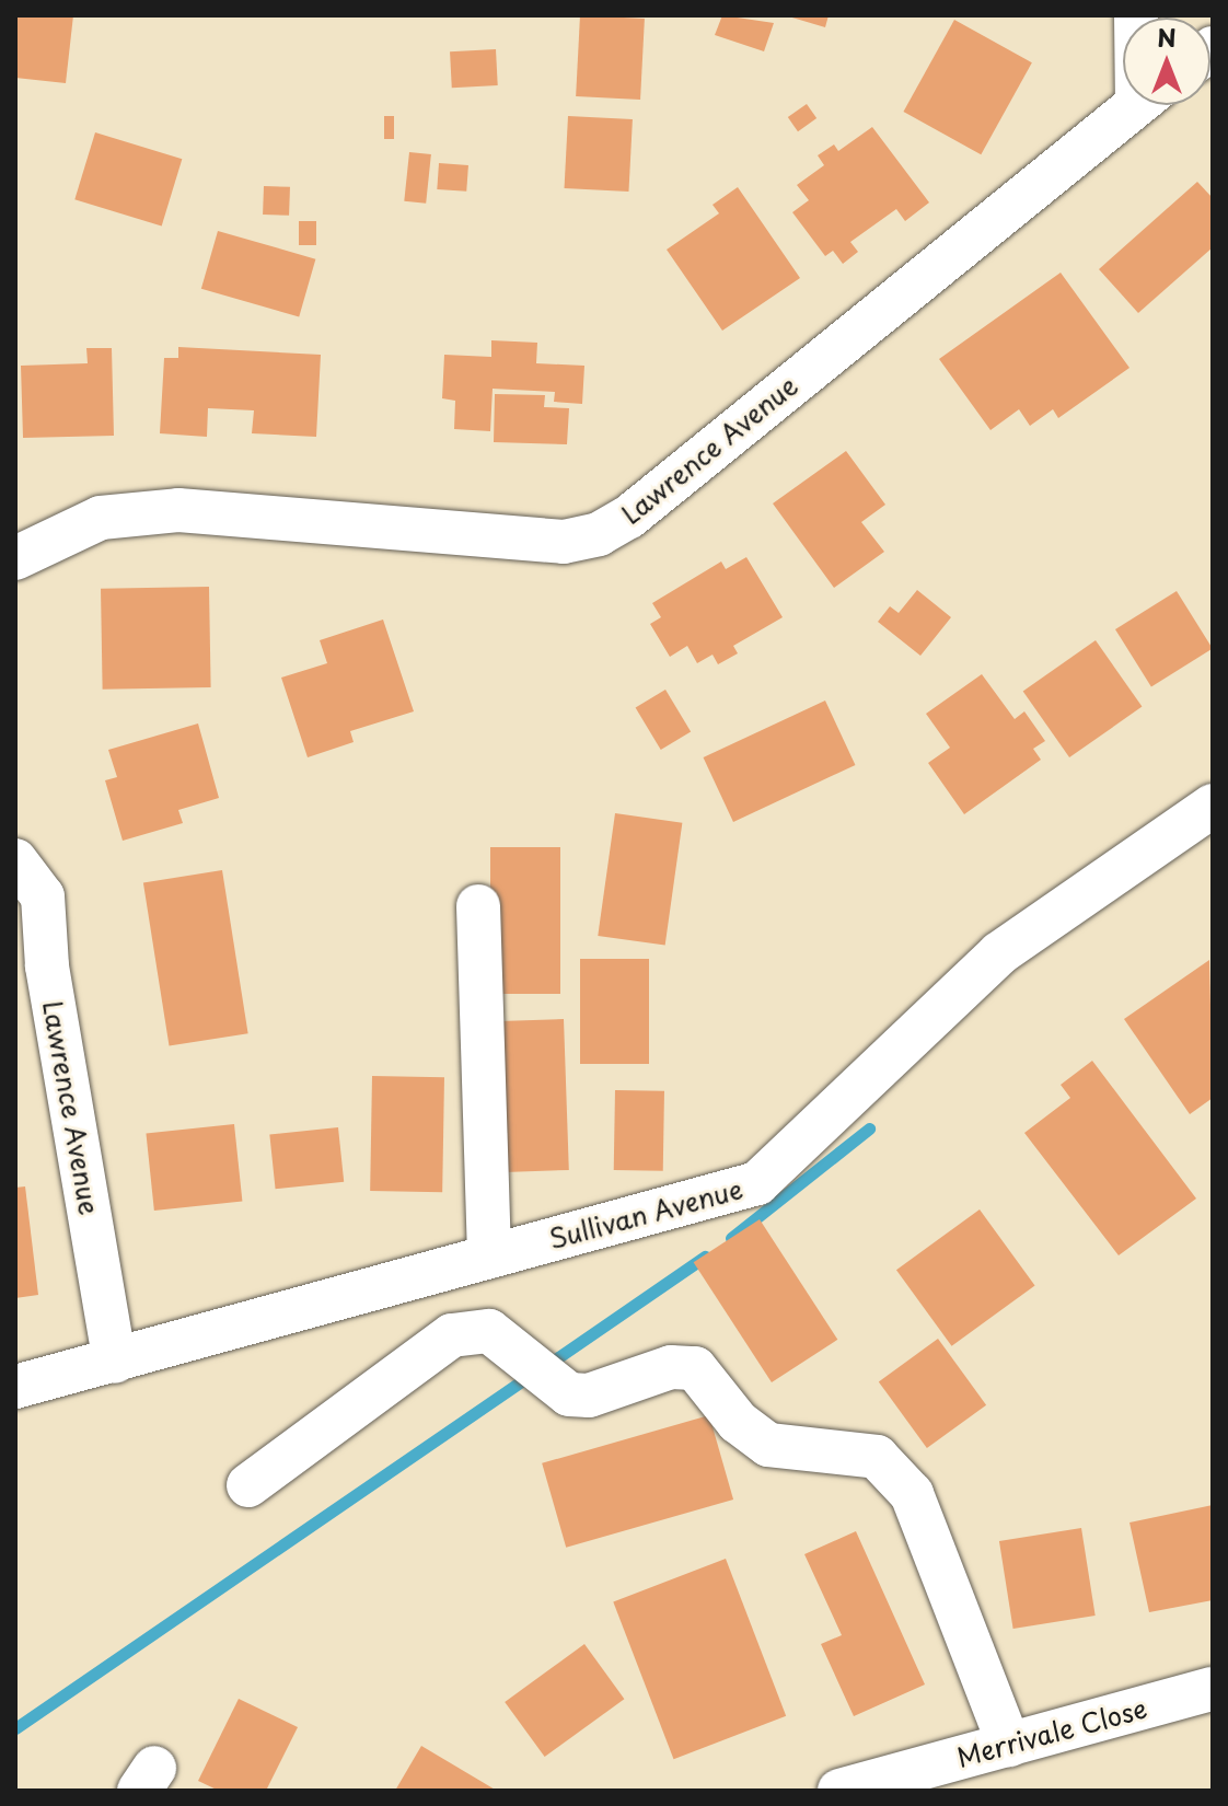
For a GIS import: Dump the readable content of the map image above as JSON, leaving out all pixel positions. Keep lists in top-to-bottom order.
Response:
{
  "streets": {
    "street": ["Lawrence Avenue", "Sullivan Avenue", "Merrivale Close"]
  },
  "crossings": [
    ["Lawrence Avenue", "Sullivan Avenue"]
  ],
  "north": "top"
}
